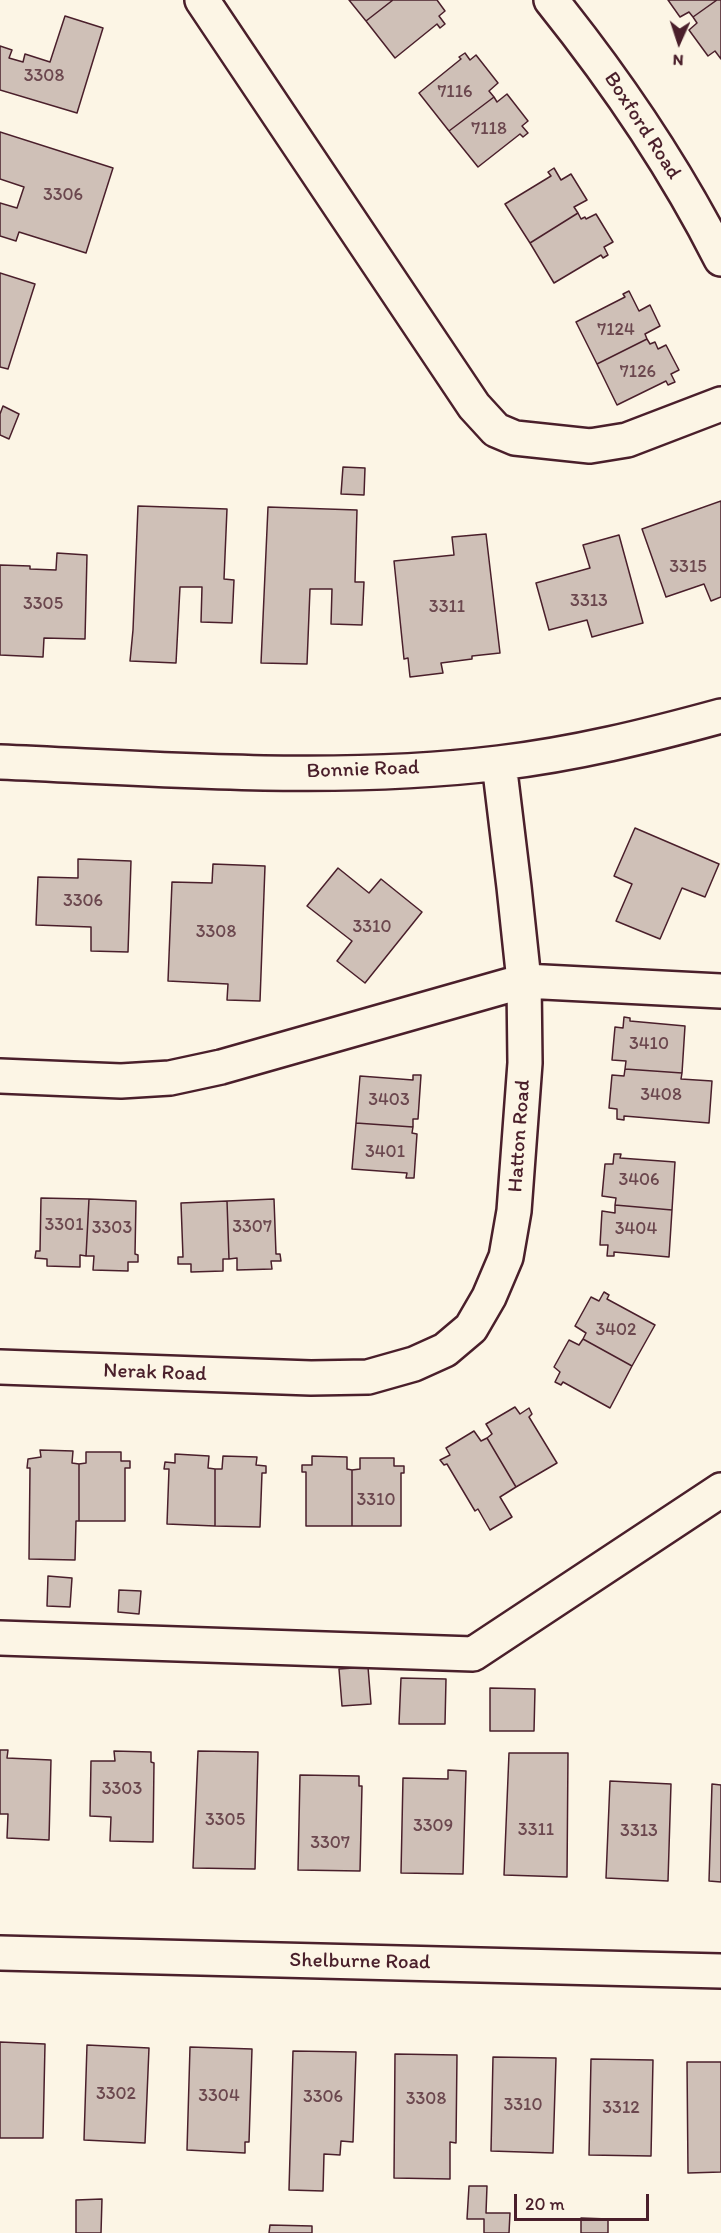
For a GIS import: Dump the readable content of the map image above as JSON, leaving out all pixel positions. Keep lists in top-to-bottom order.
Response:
{
  "streets": {
    "street": [
      "Boxford Road",
      "Bonnie Road",
      "Hatton Road",
      "Nerak Road",
      "Shelburne Road"
    ]
  },
  "crossings": [
    ["Bonnie Road", "Hatton Road"],
    ["Hatton Road", "Nerak Road"]
  ],
  "house_numbers": [
    "3308",
    "7116",
    "7118",
    "3306",
    "7124",
    "7126",
    "3315",
    "3313",
    "3305",
    "3311",
    "3306",
    "3310",
    "3308",
    "3410",
    "3408",
    "3403",
    "3401",
    "3406",
    "3301",
    "3307",
    "3303",
    "3404",
    "3402",
    "3310",
    "3303",
    "3305",
    "3309",
    "3311",
    "3313",
    "3307",
    "3302",
    "3304",
    "3306",
    "3308",
    "3310",
    "3312"
  ],
  "scale_bar": "20 m",
  "north": "bottom"
}
